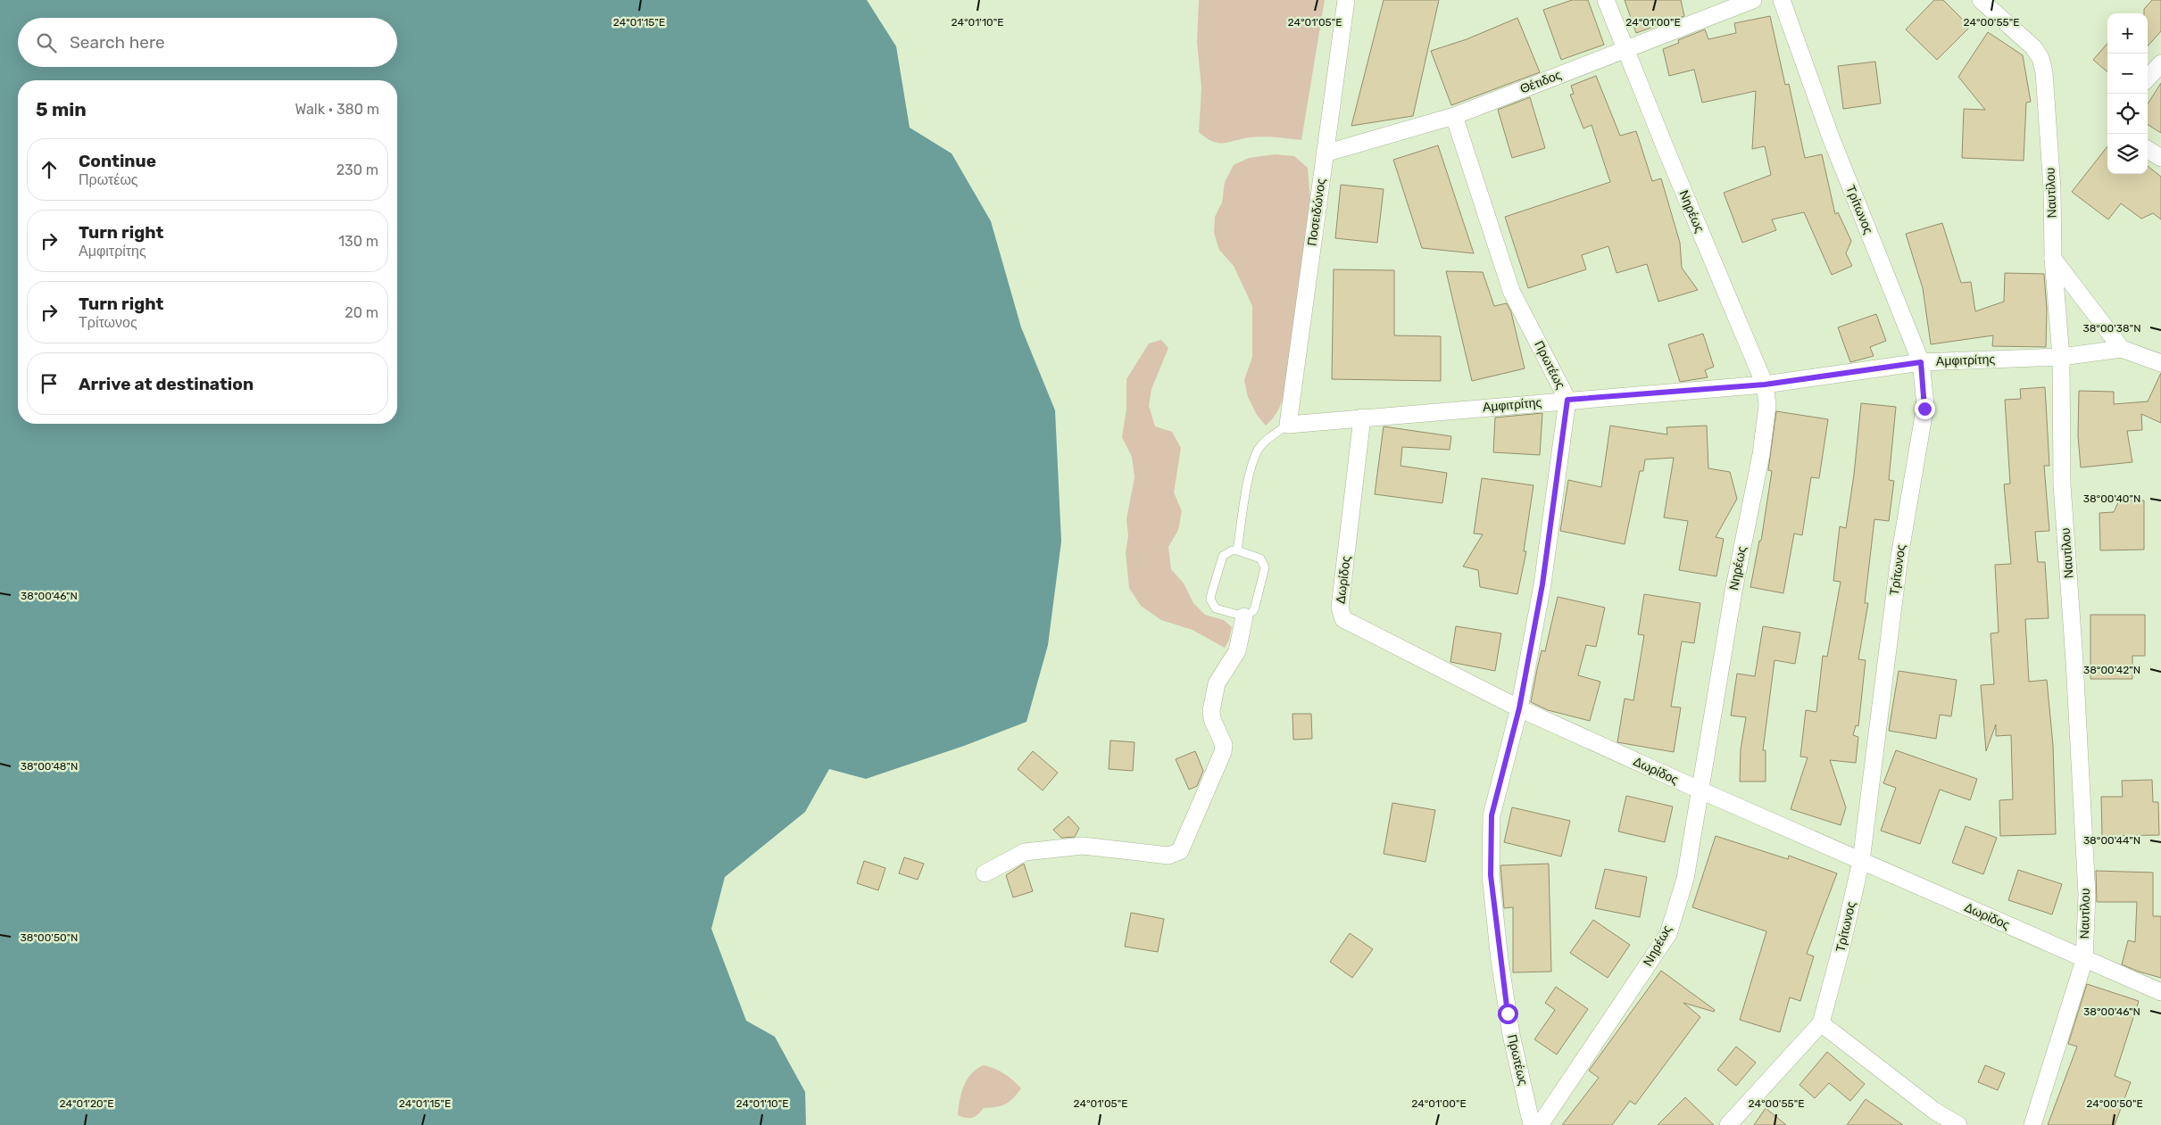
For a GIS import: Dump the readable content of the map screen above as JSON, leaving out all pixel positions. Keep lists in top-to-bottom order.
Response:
{
  "streets": {
    "street": [
      "Θέτιδος",
      "Ναυτίλου",
      "Τρίτωνος",
      "Νηρέως",
      "Ποσειδώνος",
      "Αμφιτρίτης",
      "Πρωτέως",
      "Δωρίδος"
    ]
  },
  "crossings": [
    ["Θέτιδος", "Νηρέως"],
    ["Θέτιδος", "Ποσειδώνος"],
    ["Θέτιδος", "Πρωτέως"],
    ["Ναυτίλου", "Αμφιτρίτης"],
    ["Ναυτίλου", "Δωρίδος"],
    ["Τρίτωνος", "Αμφιτρίτης"],
    ["Τρίτωνος", "Δωρίδος"],
    ["Νηρέως", "Αμφιτρίτης"],
    ["Νηρέως", "Δωρίδος"],
    ["Ποσειδώνος", "Αμφιτρίτης"],
    ["Αμφιτρίτης", "Πρωτέως"],
    ["Αμφιτρίτης", "Δωρίδος"],
    ["Πρωτέως", "Δωρίδος"]
  ],
  "page": {
    "map_buttons": ["+", "−"],
    "search": "Search here",
    "heading": ["5 min", "Walk · 380 m"],
    "list": [
      ["Continue", "Πρωτέως", "230 m"],
      ["Turn right", "Αμφιτρίτης", "130 m"],
      ["Turn right", "Τρίτωνος", "20 m"],
      "Arrive at destination"
    ]
  },
  "coordinates": [
    "24°01'15\"E",
    "24°01'10\"E",
    "24°01'05\"E",
    "24°01'00\"E",
    "24°00'55\"E",
    "38°00'38\"N",
    "38°00'40\"N",
    "38°00'46\"N",
    "38°00'42\"N",
    "38°00'48\"N",
    "38°00'44\"N",
    "38°00'50\"N",
    "24°01'20\"E",
    "24°00'50\"E"
  ]
}
